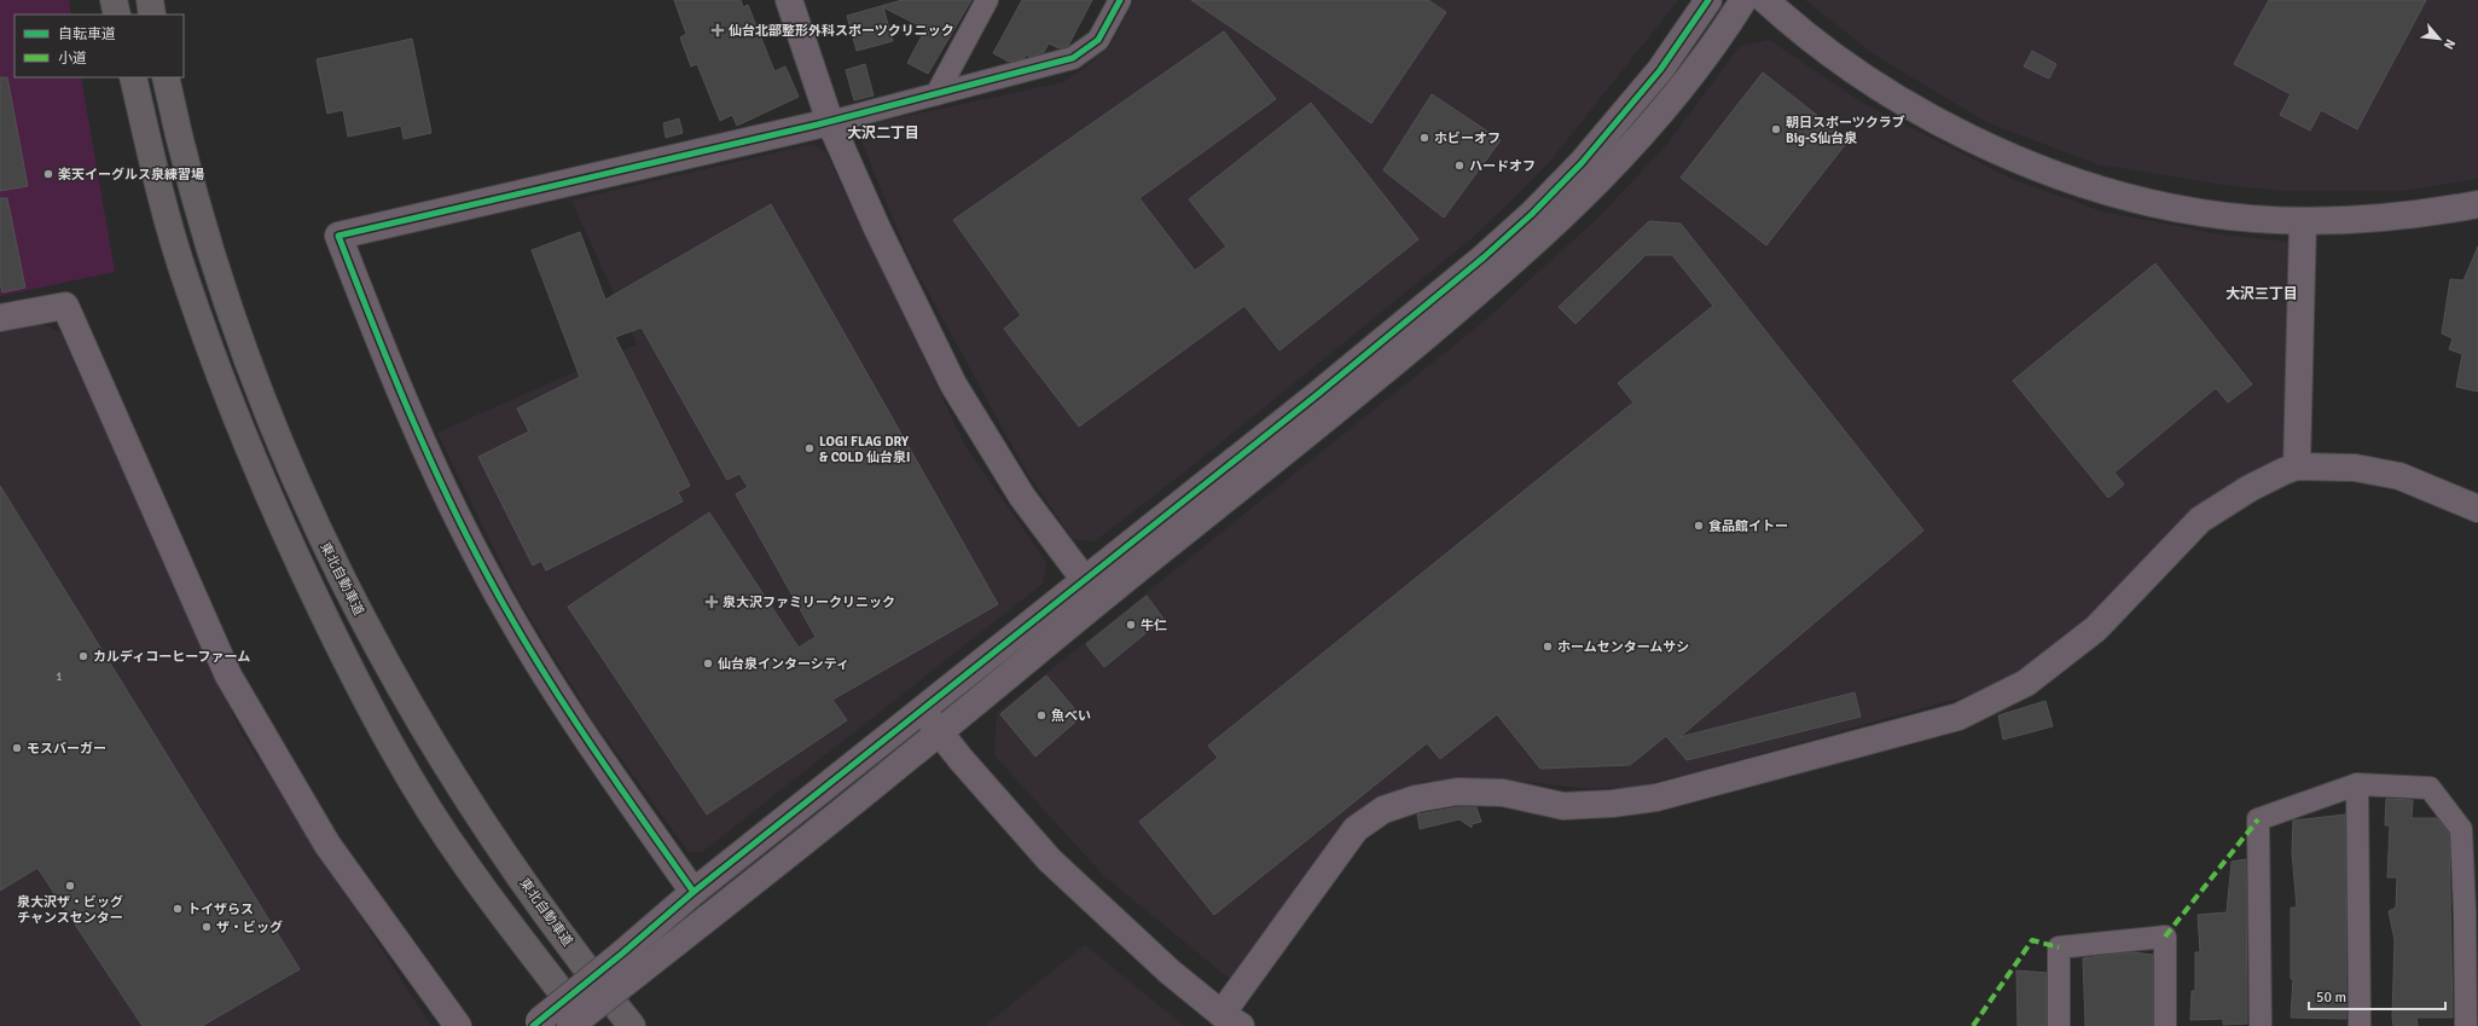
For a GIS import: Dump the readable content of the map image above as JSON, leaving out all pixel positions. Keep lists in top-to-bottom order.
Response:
{
  "streets": {
    "highway": ["東北自動車道"]
  },
  "districts": ["大沢二丁目", "大沢三丁目"],
  "places": {
    "health": ["仙台北部整形外科スポーツクリニック", "泉大沢ファミリークリニック"],
    "other": [
      "朝日スポーツクラブ Big-S仙台泉",
      "ホビーオフ",
      "ハードオフ",
      "楽天イーグルス泉練習場",
      "LOGI FLAG DRY & COLD 仙台泉I",
      "食品館イトー",
      "牛仁",
      "ホームセンタームサシ",
      "カルディコーヒーファーム",
      "仙台泉インターシティ",
      "魚べい",
      "モスバーガー",
      "泉大沢ザ・ビッグ チャンスセンター",
      "トイザらス",
      "ザ・ビッグ"
    ]
  },
  "house_numbers": ["1"],
  "legend": ["自転車道", "小道"],
  "scale_bar": "50 m",
  "north": "bottom right"
}
